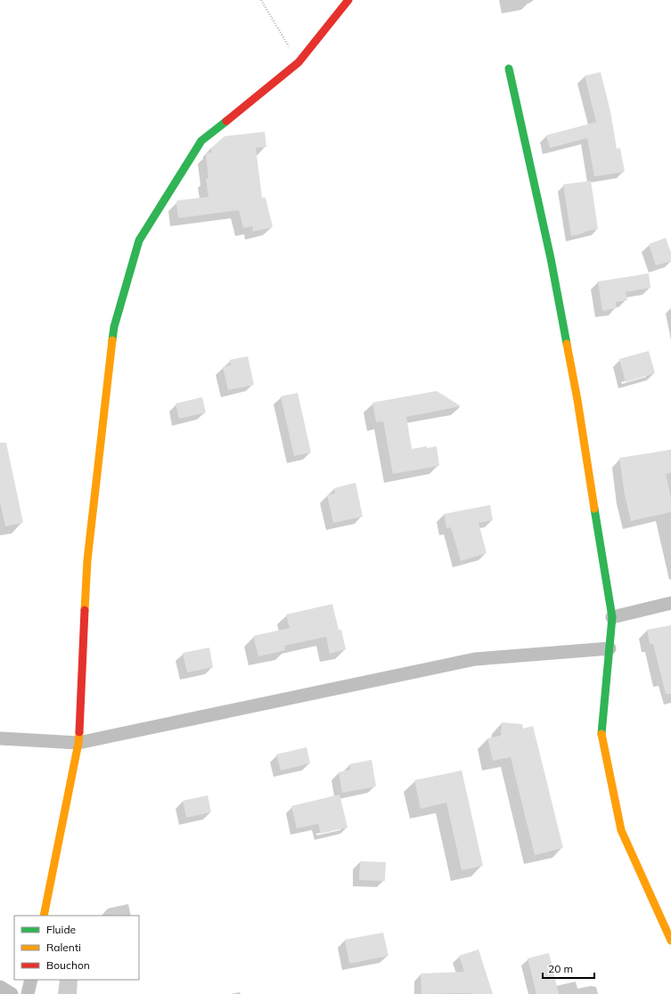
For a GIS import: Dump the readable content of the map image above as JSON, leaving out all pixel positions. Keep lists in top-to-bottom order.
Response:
{
  "legend": ["Fluide", "Ralenti", "Bouchon"],
  "scale_bar": "20 m"
}
